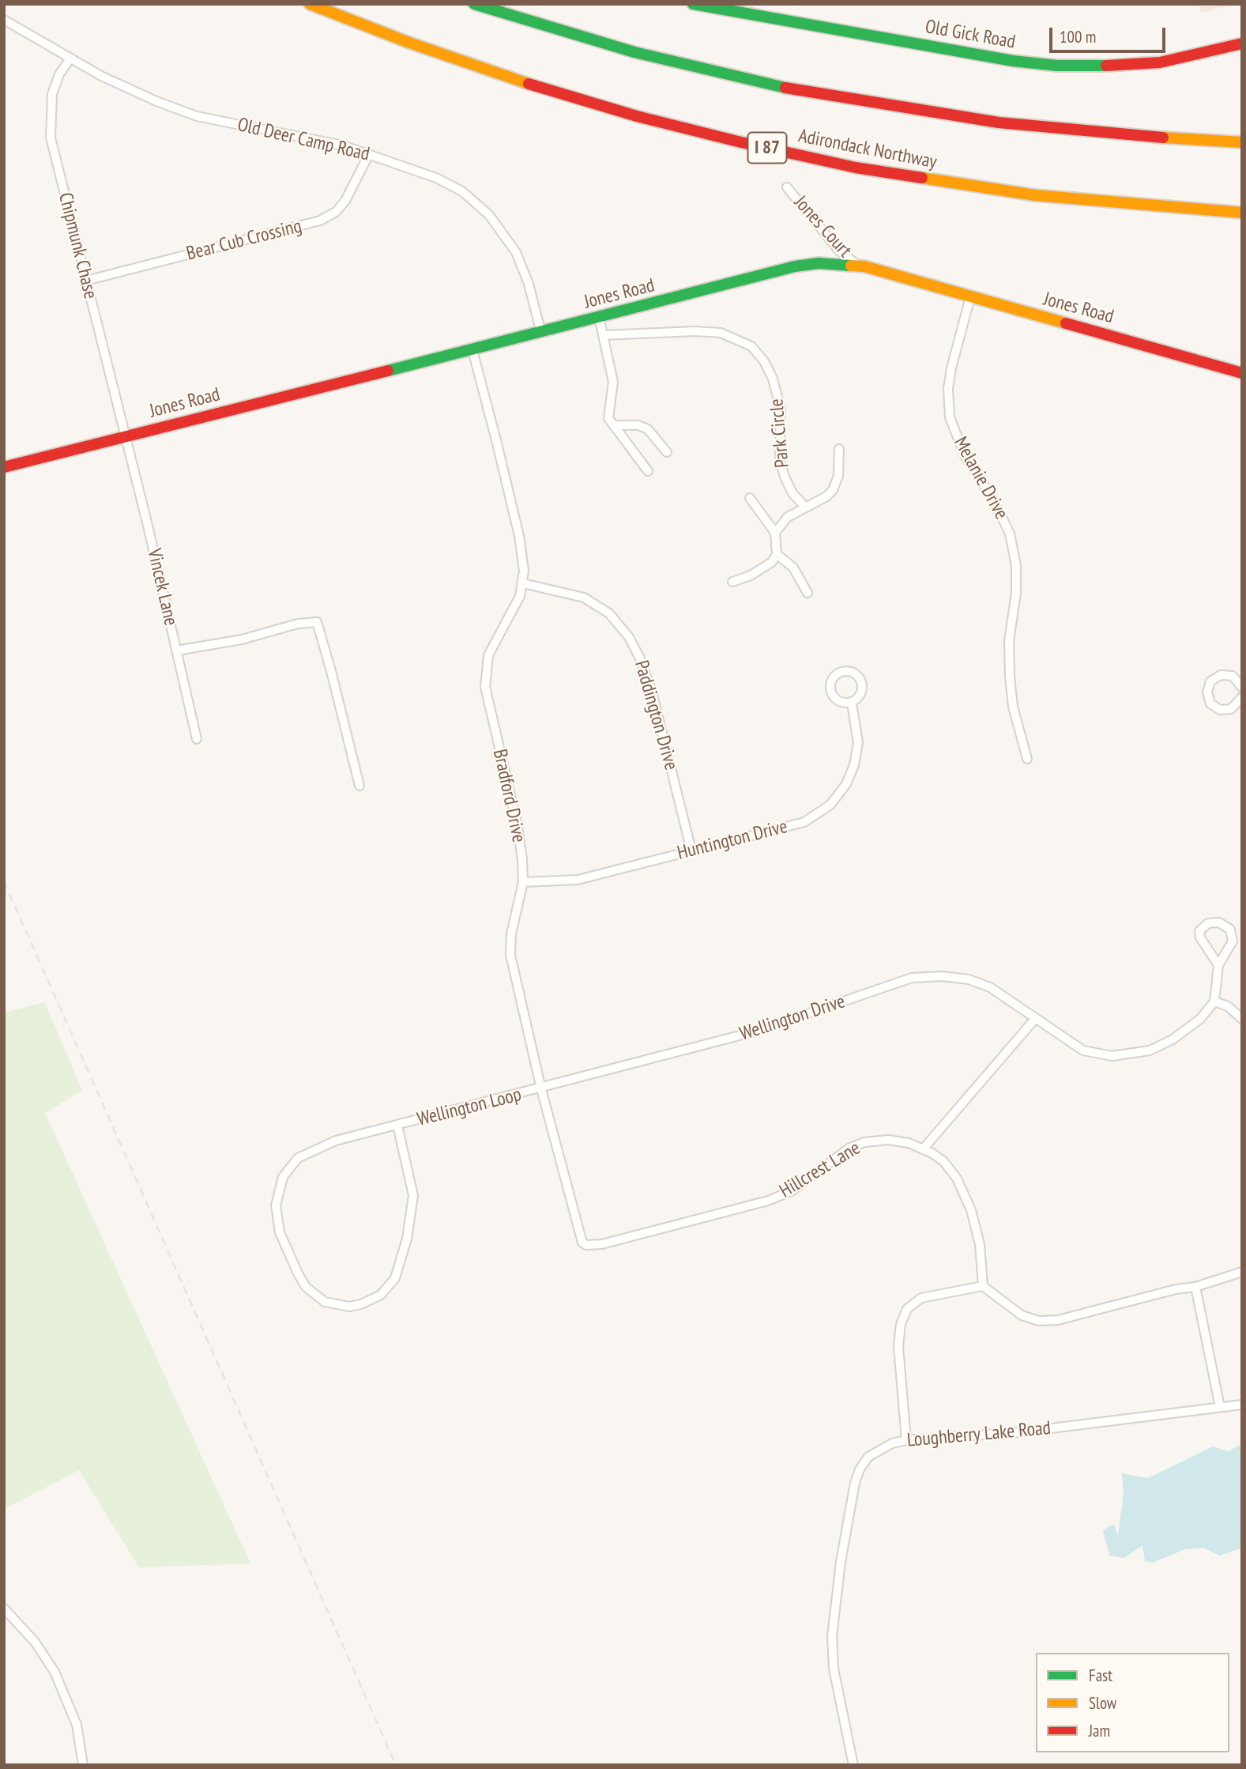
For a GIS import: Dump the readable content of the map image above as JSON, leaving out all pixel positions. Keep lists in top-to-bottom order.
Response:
{
  "streets": {
    "main road": [
      "Old Gick Road",
      "I 87",
      "Adirondack Northway",
      "Jones Road"
    ],
    "street": [
      "Old Deer Camp Road",
      "Jones Court",
      "Bear Cub Crossing",
      "Chipmunk Chase",
      "Park Circle",
      "Melanie Drive",
      "Vincek Lane",
      "Paddington Drive",
      "Bradford Drive",
      "Huntington Drive",
      "Wellington Drive",
      "Wellington Loop",
      "Hillcrest Lane",
      "Loughberry Lake Road"
    ]
  },
  "crossings": [
    ["Old Deer Camp Road", "Bear Cub Crossing"],
    ["Old Deer Camp Road", "Chipmunk Chase"],
    ["Old Deer Camp Road", "Jones Road"],
    ["Jones Court", "Jones Road"],
    ["Bear Cub Crossing", "Chipmunk Chase"],
    ["Chipmunk Chase", "Jones Road"],
    ["Chipmunk Chase", "Vincek Lane"],
    ["Jones Road", "Melanie Drive"],
    ["Jones Road", "Vincek Lane"],
    ["Jones Road", "Bradford Drive"],
    ["Paddington Drive", "Bradford Drive"],
    ["Paddington Drive", "Huntington Drive"],
    ["Bradford Drive", "Huntington Drive"],
    ["Bradford Drive", "Wellington Drive"],
    ["Bradford Drive", "Wellington Loop"],
    ["Bradford Drive", "Hillcrest Lane"],
    ["Wellington Drive", "Wellington Loop"]
  ],
  "legend": ["Fast", "Slow", "Jam"],
  "scale_bar": "100 m"
}
